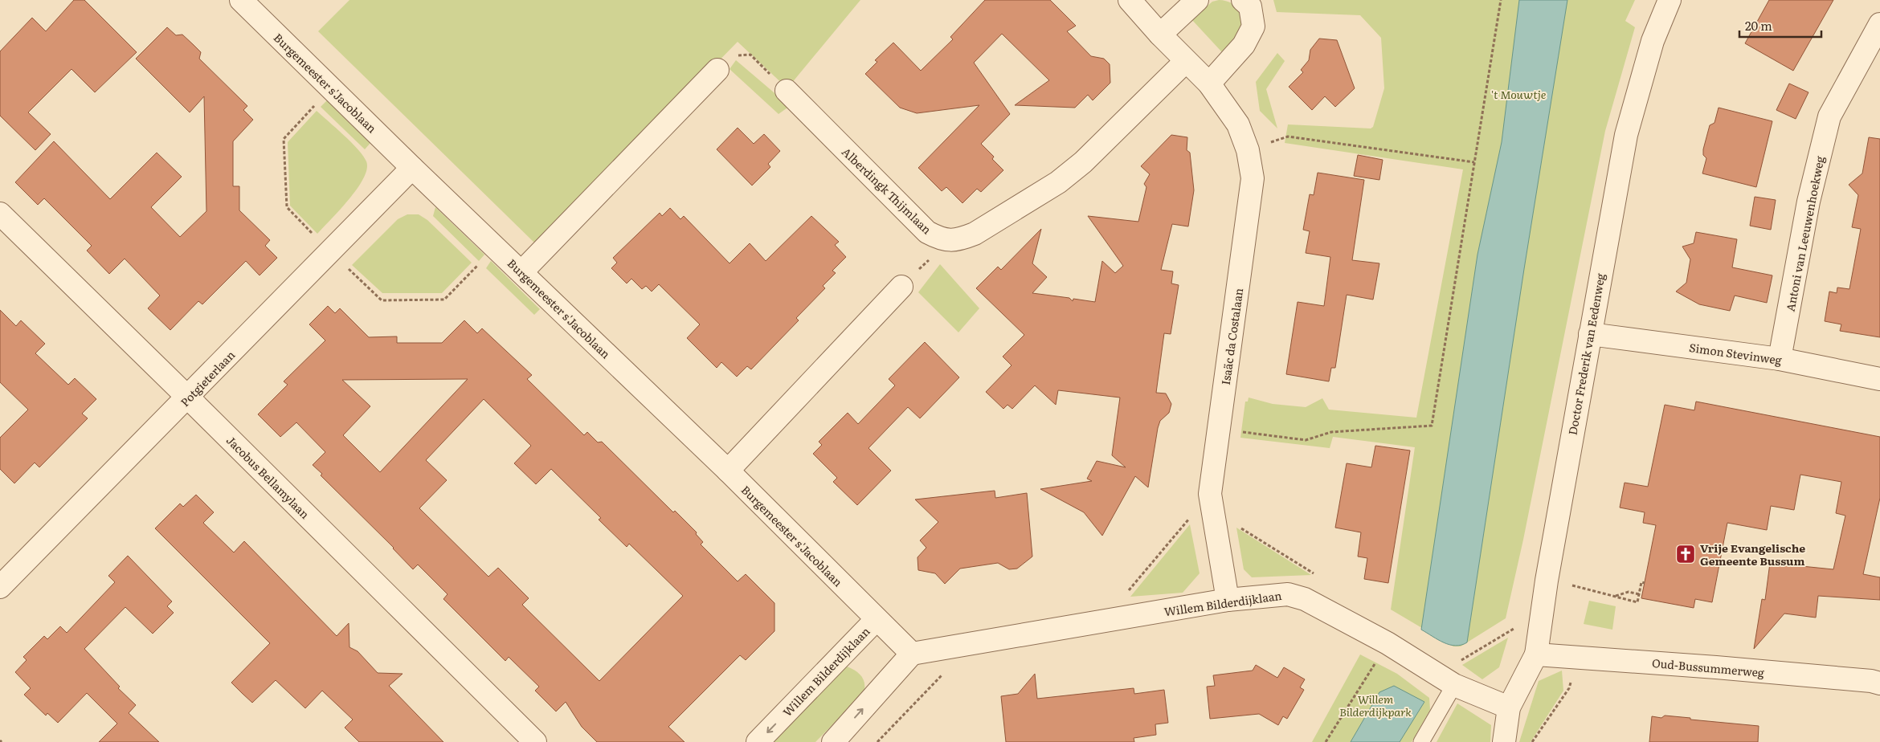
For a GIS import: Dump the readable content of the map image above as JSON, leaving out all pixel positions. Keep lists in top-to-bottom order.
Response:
{
  "streets": {
    "street": [
      "Burgemeester s'Jacoblaan",
      "Alberdingk Thijmlaan",
      "Antoni van Leeuwenhoekweg",
      "Isaäc da Costalaan",
      "Simon Stevinweg",
      "Doctor Frederik van Eedenweg",
      "Potgieterlaan",
      "Jacobus Bellamylaan",
      "Willem Bilderdijklaan",
      "Oud-Bussummerweg"
    ]
  },
  "crossings": [
    ["Burgemeester s'Jacoblaan", "Potgieterlaan"],
    ["Burgemeester s'Jacoblaan", "Willem Bilderdijklaan"],
    ["Alberdingk Thijmlaan", "Isaäc da Costalaan"],
    ["Antoni van Leeuwenhoekweg", "Simon Stevinweg"],
    ["Isaäc da Costalaan", "Willem Bilderdijklaan"],
    ["Simon Stevinweg", "Doctor Frederik van Eedenweg"],
    ["Doctor Frederik van Eedenweg", "Willem Bilderdijklaan"],
    ["Doctor Frederik van Eedenweg", "Oud-Bussummerweg"],
    ["Potgieterlaan", "Jacobus Bellamylaan"]
  ],
  "parks": ["'t Mouwtje", "Willem Bilderdijkpark"],
  "places": {
    "church": ["Vrije Evangelische Gemeente Bussum"]
  },
  "scale_bar": "20 m"
}
